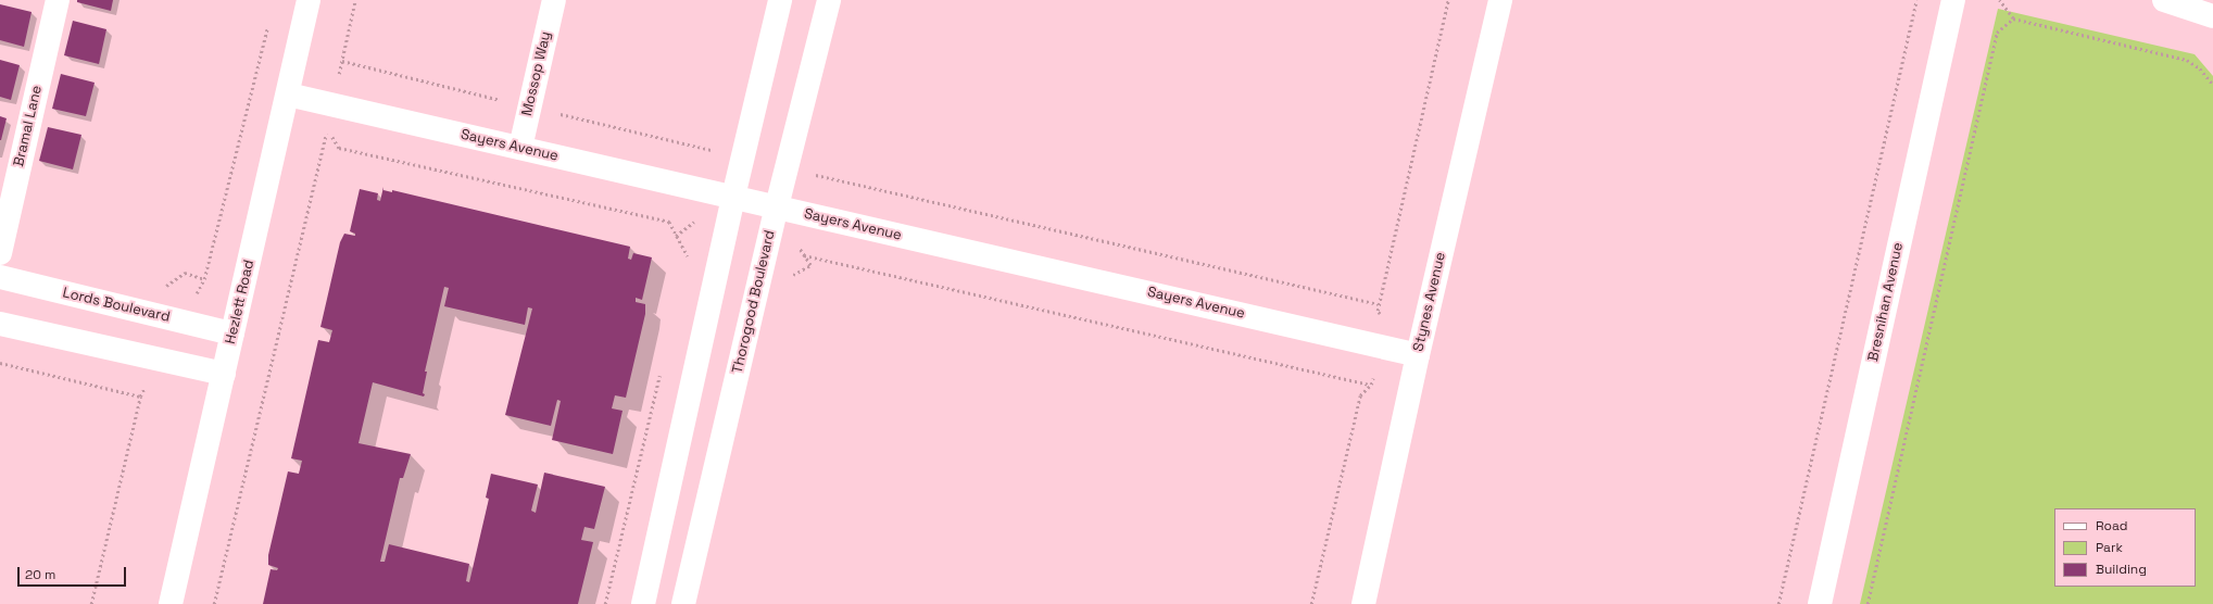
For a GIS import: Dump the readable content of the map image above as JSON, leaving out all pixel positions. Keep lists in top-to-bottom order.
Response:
{
  "streets": {
    "street": [
      "Mossop Way",
      "Bramal Lane",
      "Sayers Avenue",
      "Hezlett Road",
      "Thorogood Boulevard",
      "Stynes Avenue",
      "Bresnihan Avenue",
      "Lords Boulevard"
    ]
  },
  "crossings": [
    ["Mossop Way", "Sayers Avenue"],
    ["Sayers Avenue", "Hezlett Road"],
    ["Sayers Avenue", "Thorogood Boulevard"],
    ["Sayers Avenue", "Stynes Avenue"],
    ["Hezlett Road", "Lords Boulevard"]
  ],
  "legend": ["Road", "Park", "Building"],
  "scale_bar": "20 m"
}
